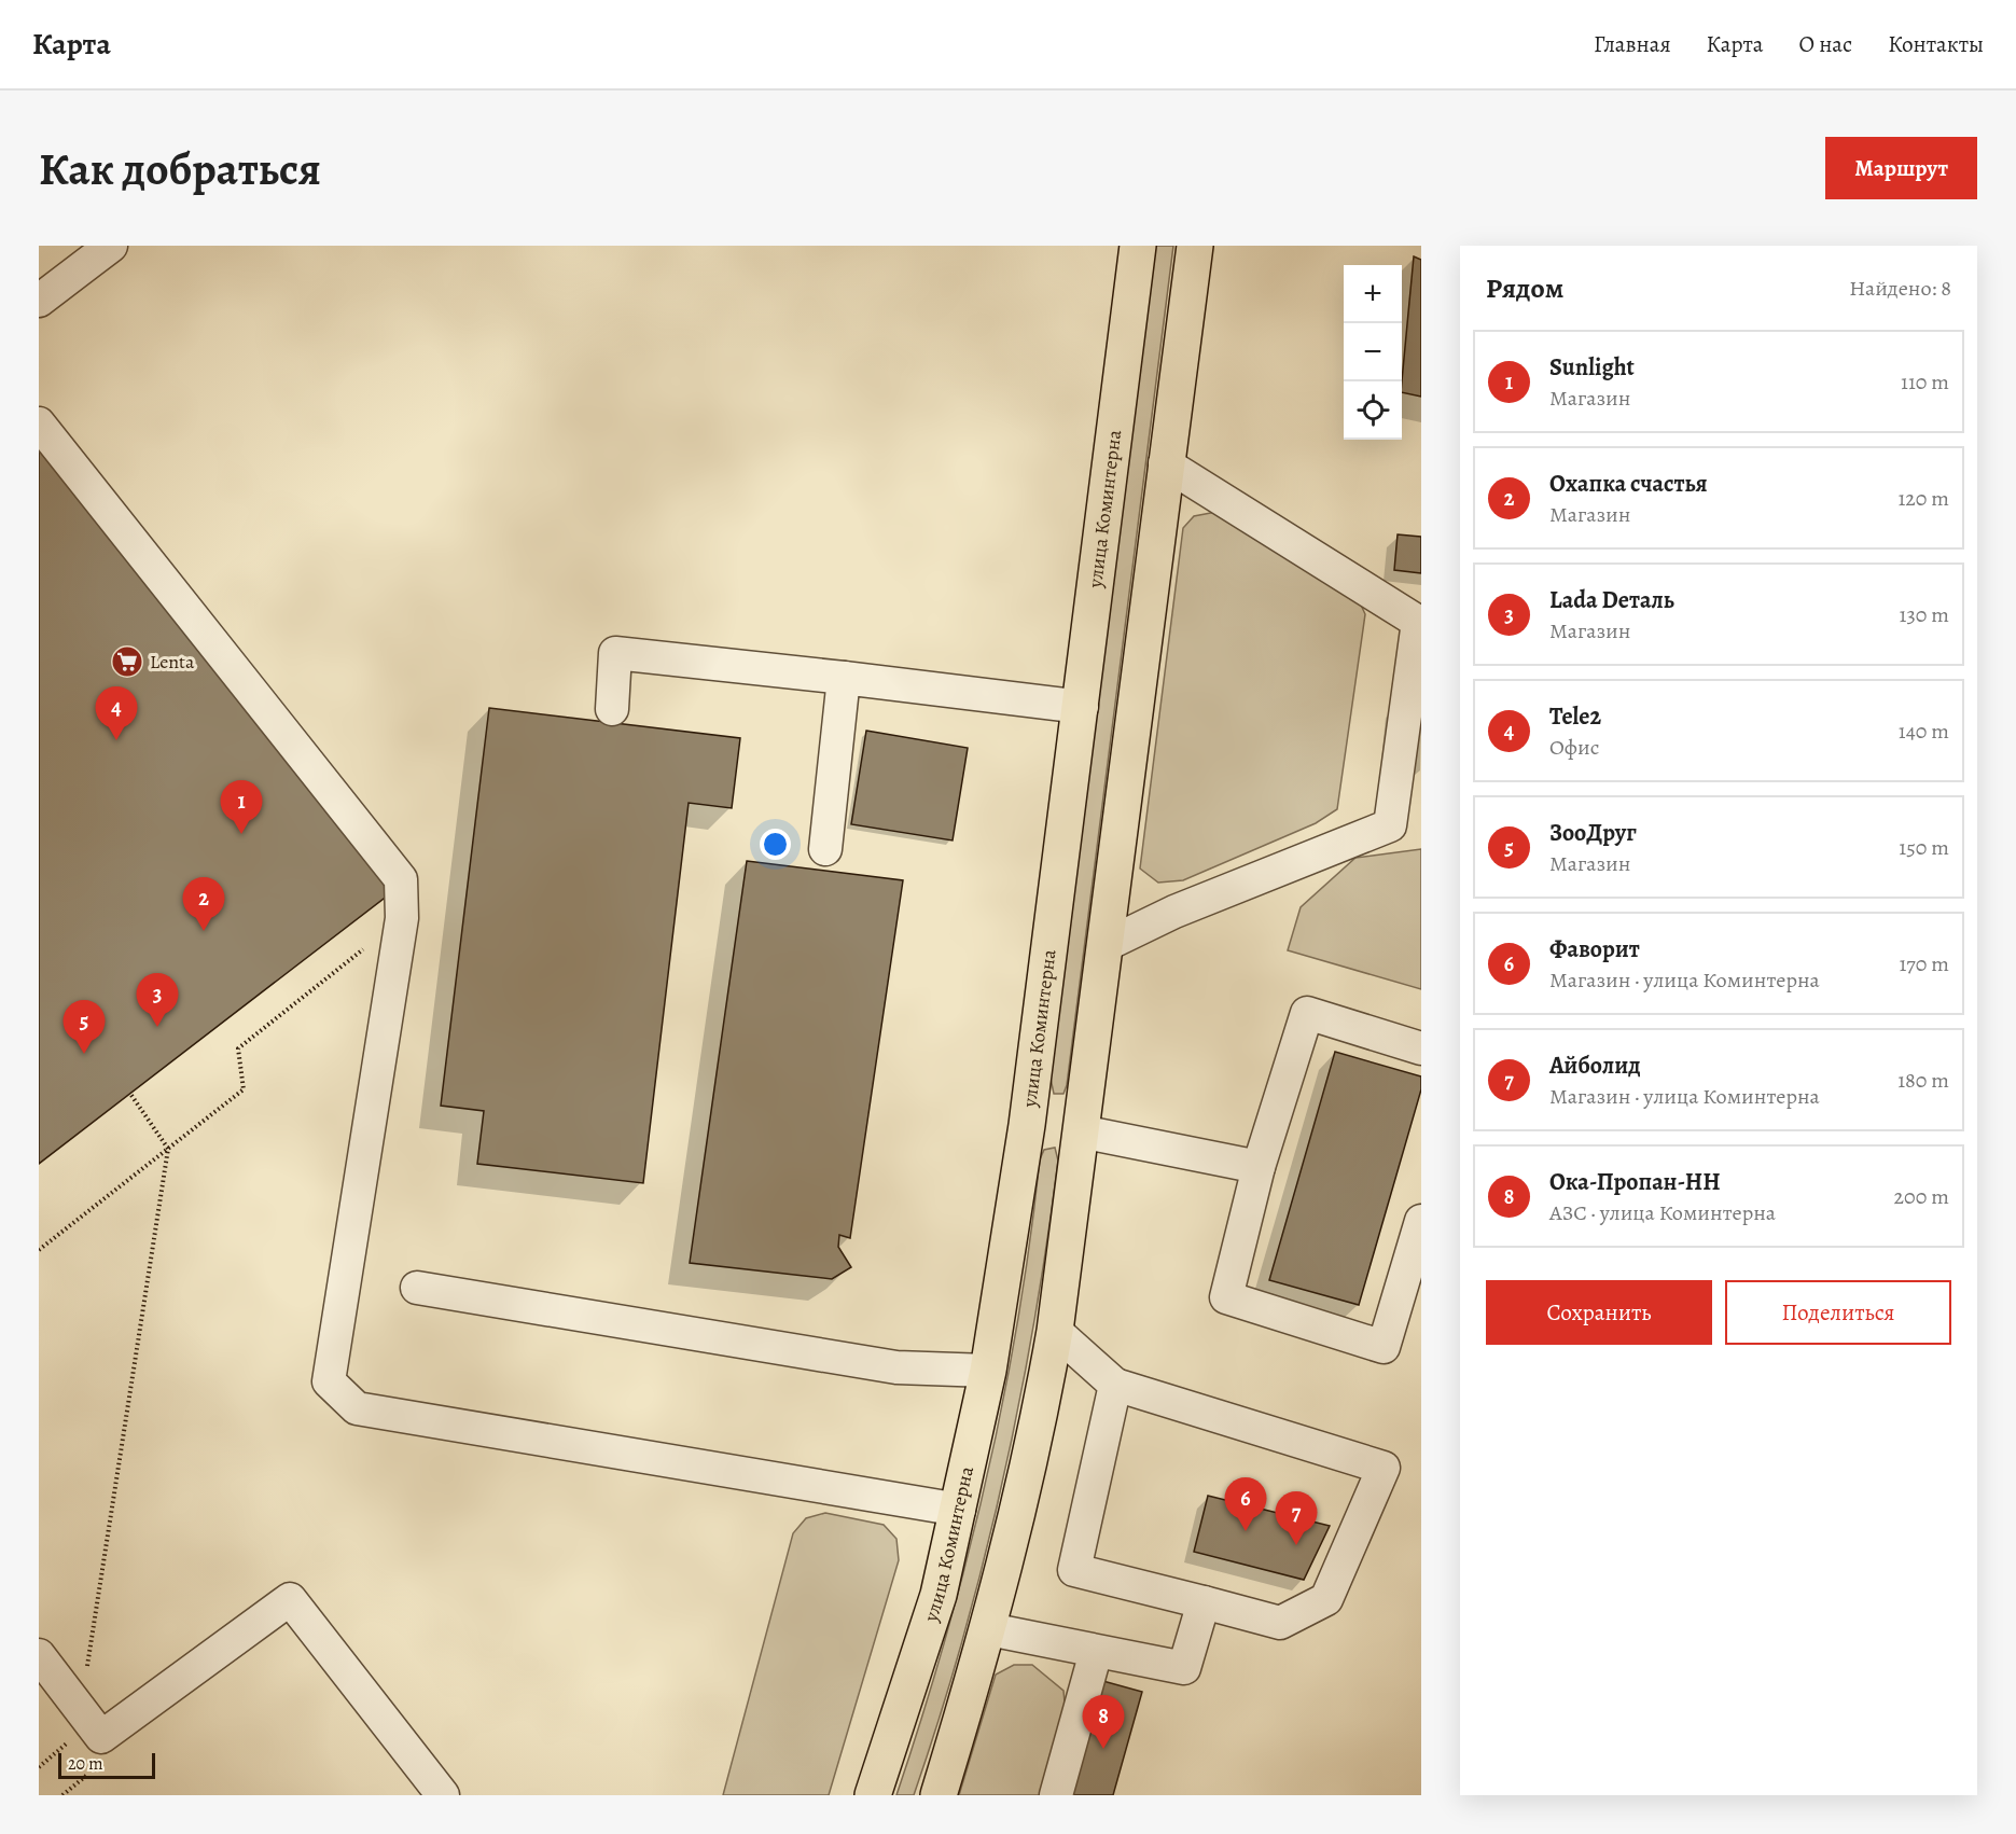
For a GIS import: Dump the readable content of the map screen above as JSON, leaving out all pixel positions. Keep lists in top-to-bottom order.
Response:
{
  "streets": {
    "main road": ["улица Коминтерна"]
  },
  "places": {
    "supermarket": ["Lenta"]
  },
  "scale_bar": "20 m",
  "page": {
    "header": "Карта",
    "nav": [
      "Главная",
      "Карта",
      "О нас",
      "Контакты"
    ],
    "buttons": [
      "Маршрут",
      ["Сохранить", "Поделиться"]
    ],
    "title": "Как добраться",
    "heading": ["Рядом", "Найдено: 8"],
    "map_buttons": ["+", "−"],
    "list": [
      {
        "mark": "1",
        "name": "Sunlight",
        "note": "Магазин",
        "value": "110 m"
      },
      {
        "mark": "2",
        "name": "Охапка счастья",
        "note": "Магазин",
        "value": "120 m"
      },
      {
        "mark": "3",
        "name": "Lada Dеталь",
        "note": "Магазин",
        "value": "130 m"
      },
      {
        "mark": "4",
        "name": "Tele2",
        "note": "Офис",
        "value": "140 m"
      },
      {
        "mark": "5",
        "name": "ЗооДруг",
        "note": "Магазин",
        "value": "150 m"
      },
      {
        "mark": "6",
        "name": "Фаворит",
        "note": "Магазин · улица Коминтерна",
        "value": "170 m"
      },
      {
        "mark": "7",
        "name": "Айболид",
        "note": "Магазин · улица Коминтерна",
        "value": "180 m"
      },
      {
        "mark": "8",
        "name": "Ока-Пропан-НН",
        "note": "АЗС · улица Коминтерна",
        "value": "200 m"
      }
    ],
    "pins": [
      "4",
      "1",
      "2",
      "3",
      "5",
      "6",
      "7",
      "8"
    ],
    "scale": "20 m"
  }
}
